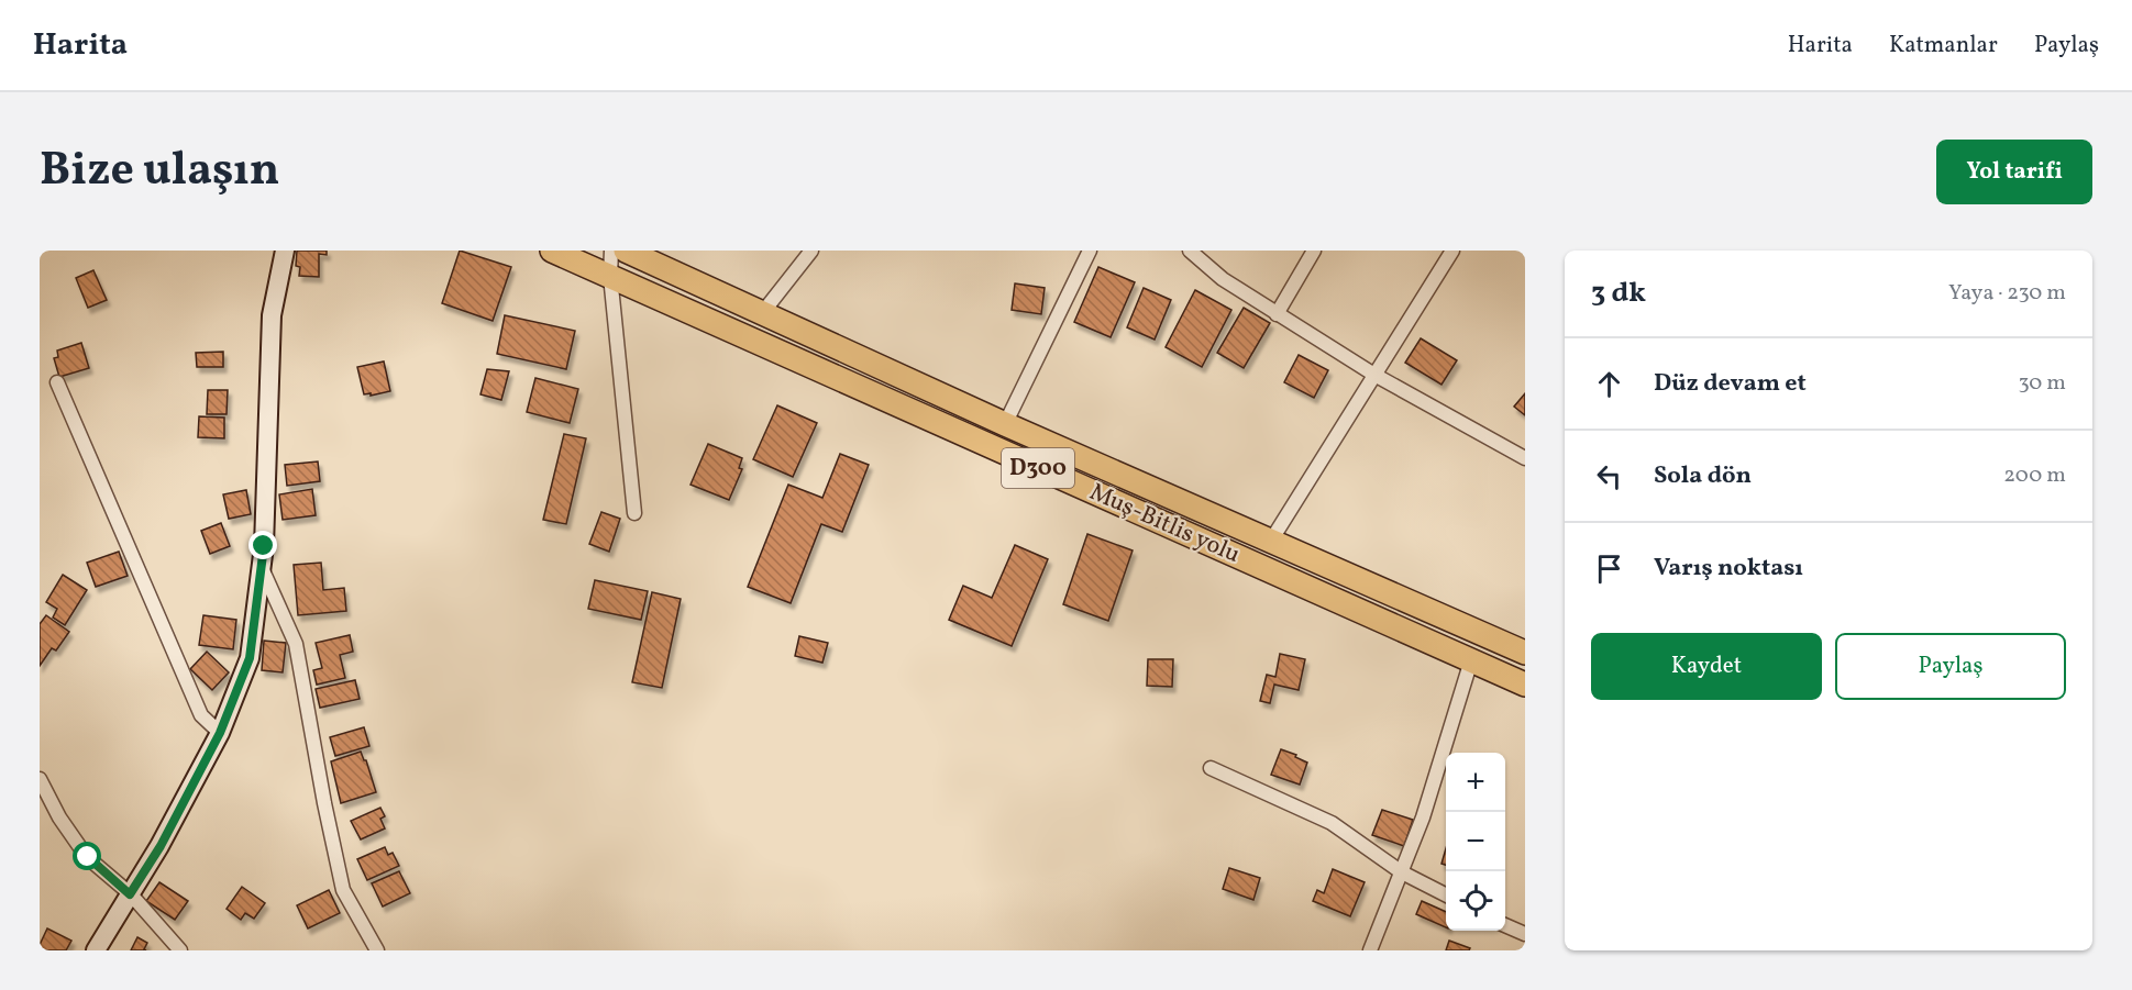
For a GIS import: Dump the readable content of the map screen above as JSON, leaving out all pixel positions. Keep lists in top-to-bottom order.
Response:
{
  "streets": {
    "highway": ["D300", "Muş-Bitlis yolu"]
  },
  "page": {
    "header": "Harita",
    "nav": ["Harita", "Katmanlar", "Paylaş"],
    "title": "Bize ulaşın",
    "buttons": [
      "Yol tarifi",
      ["Kaydet", "Paylaş"]
    ],
    "heading": ["3 dk", "Yaya · 230 m"],
    "list": [
      ["Düz devam et", "30 m"],
      ["Sola dön", "200 m"],
      "Varış noktası"
    ],
    "map_buttons": ["+", "−"]
  }
}
